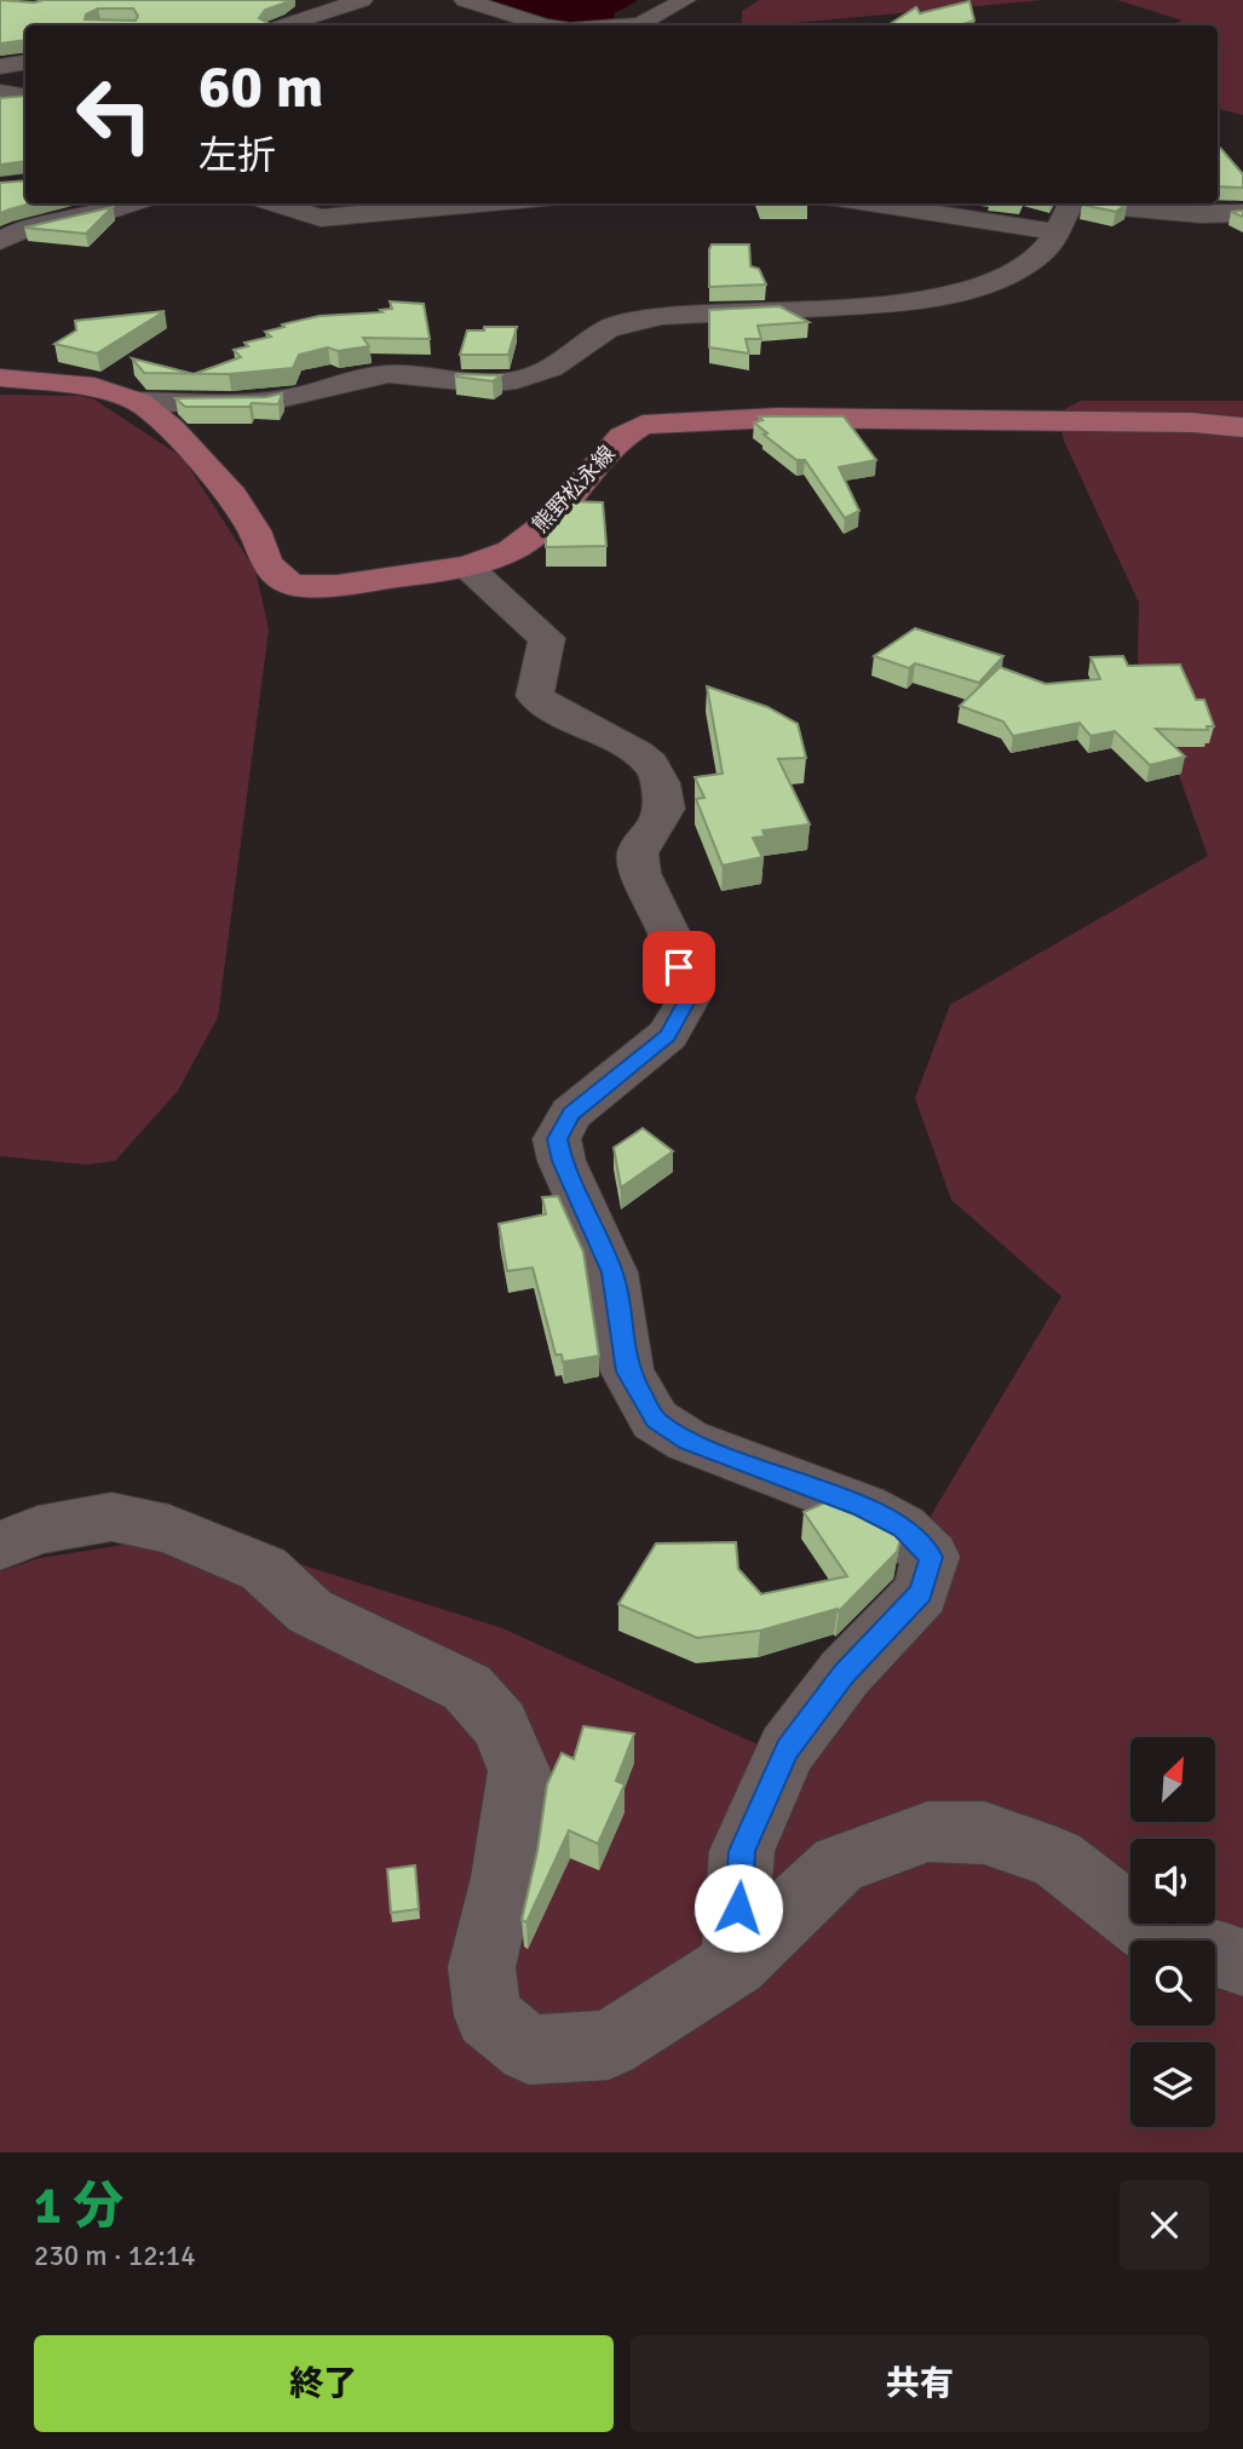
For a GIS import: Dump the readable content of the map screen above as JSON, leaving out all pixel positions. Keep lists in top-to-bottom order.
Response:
{
  "streets": {
    "main road": ["熊野松永線"]
  },
  "north": "top right",
  "page": {
    "turn": ["60 m", "左折"],
    "heading": ["1 分", "230 m · 12:14"],
    "buttons": ["終了", "共有"]
  }
}
